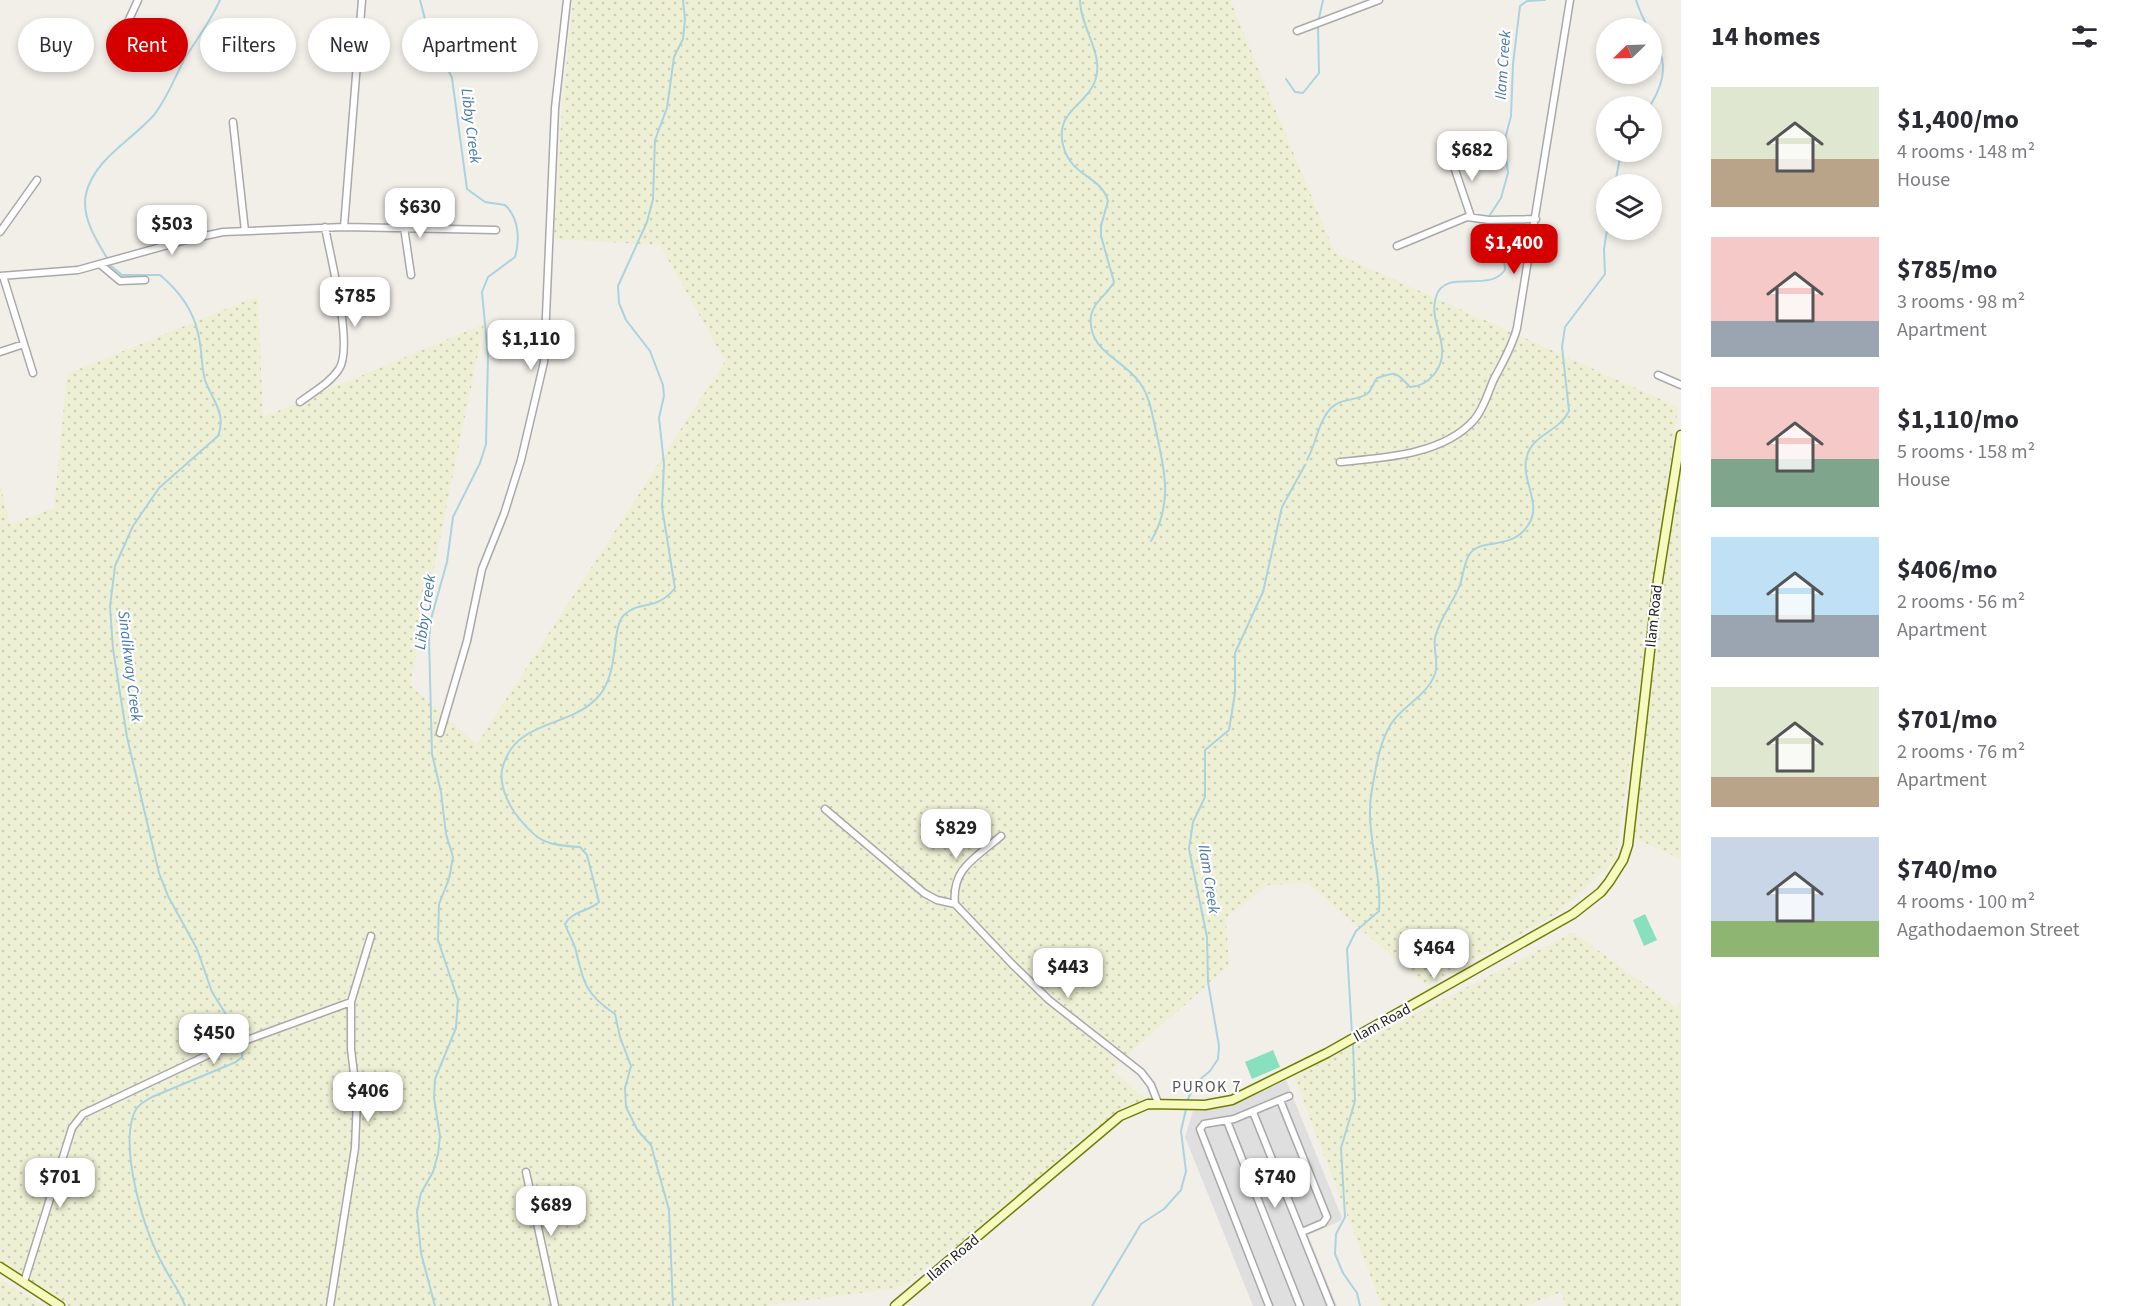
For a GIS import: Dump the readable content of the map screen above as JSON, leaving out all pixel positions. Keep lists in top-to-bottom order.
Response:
{
  "streets": {
    "street": ["Ilam Road"]
  },
  "districts": ["PUROK 7"],
  "water": ["Ilam Creek", "Libby Creek", "Sinalikway Creek"],
  "north": "bottom left",
  "page": {
    "heading": "14 homes",
    "chip": [
      "Buy",
      "Rent",
      "Filters",
      "New",
      "Apartment"
    ],
    "list": [
      {
        "name": "$1,400/mo",
        "note": "4 rooms · 148 m² · House"
      },
      {
        "name": "$785/mo",
        "note": "3 rooms · 98 m² · Apartment"
      },
      {
        "name": "$1,110/mo",
        "note": "5 rooms · 158 m² · House"
      },
      {
        "name": "$406/mo",
        "note": "2 rooms · 56 m² · Apartment"
      },
      {
        "name": "$701/mo",
        "note": "2 rooms · 76 m² · Apartment"
      },
      {
        "name": "$740/mo",
        "note": "4 rooms · 100 m² · Agathodaemon Street"
      }
    ],
    "price": [
      "$682",
      "$630",
      "$503",
      "$1,400",
      "$785",
      "$1,110",
      "$829",
      "$464",
      "$443",
      "$450",
      "$406",
      "$701",
      "$740",
      "$689"
    ]
  }
}
